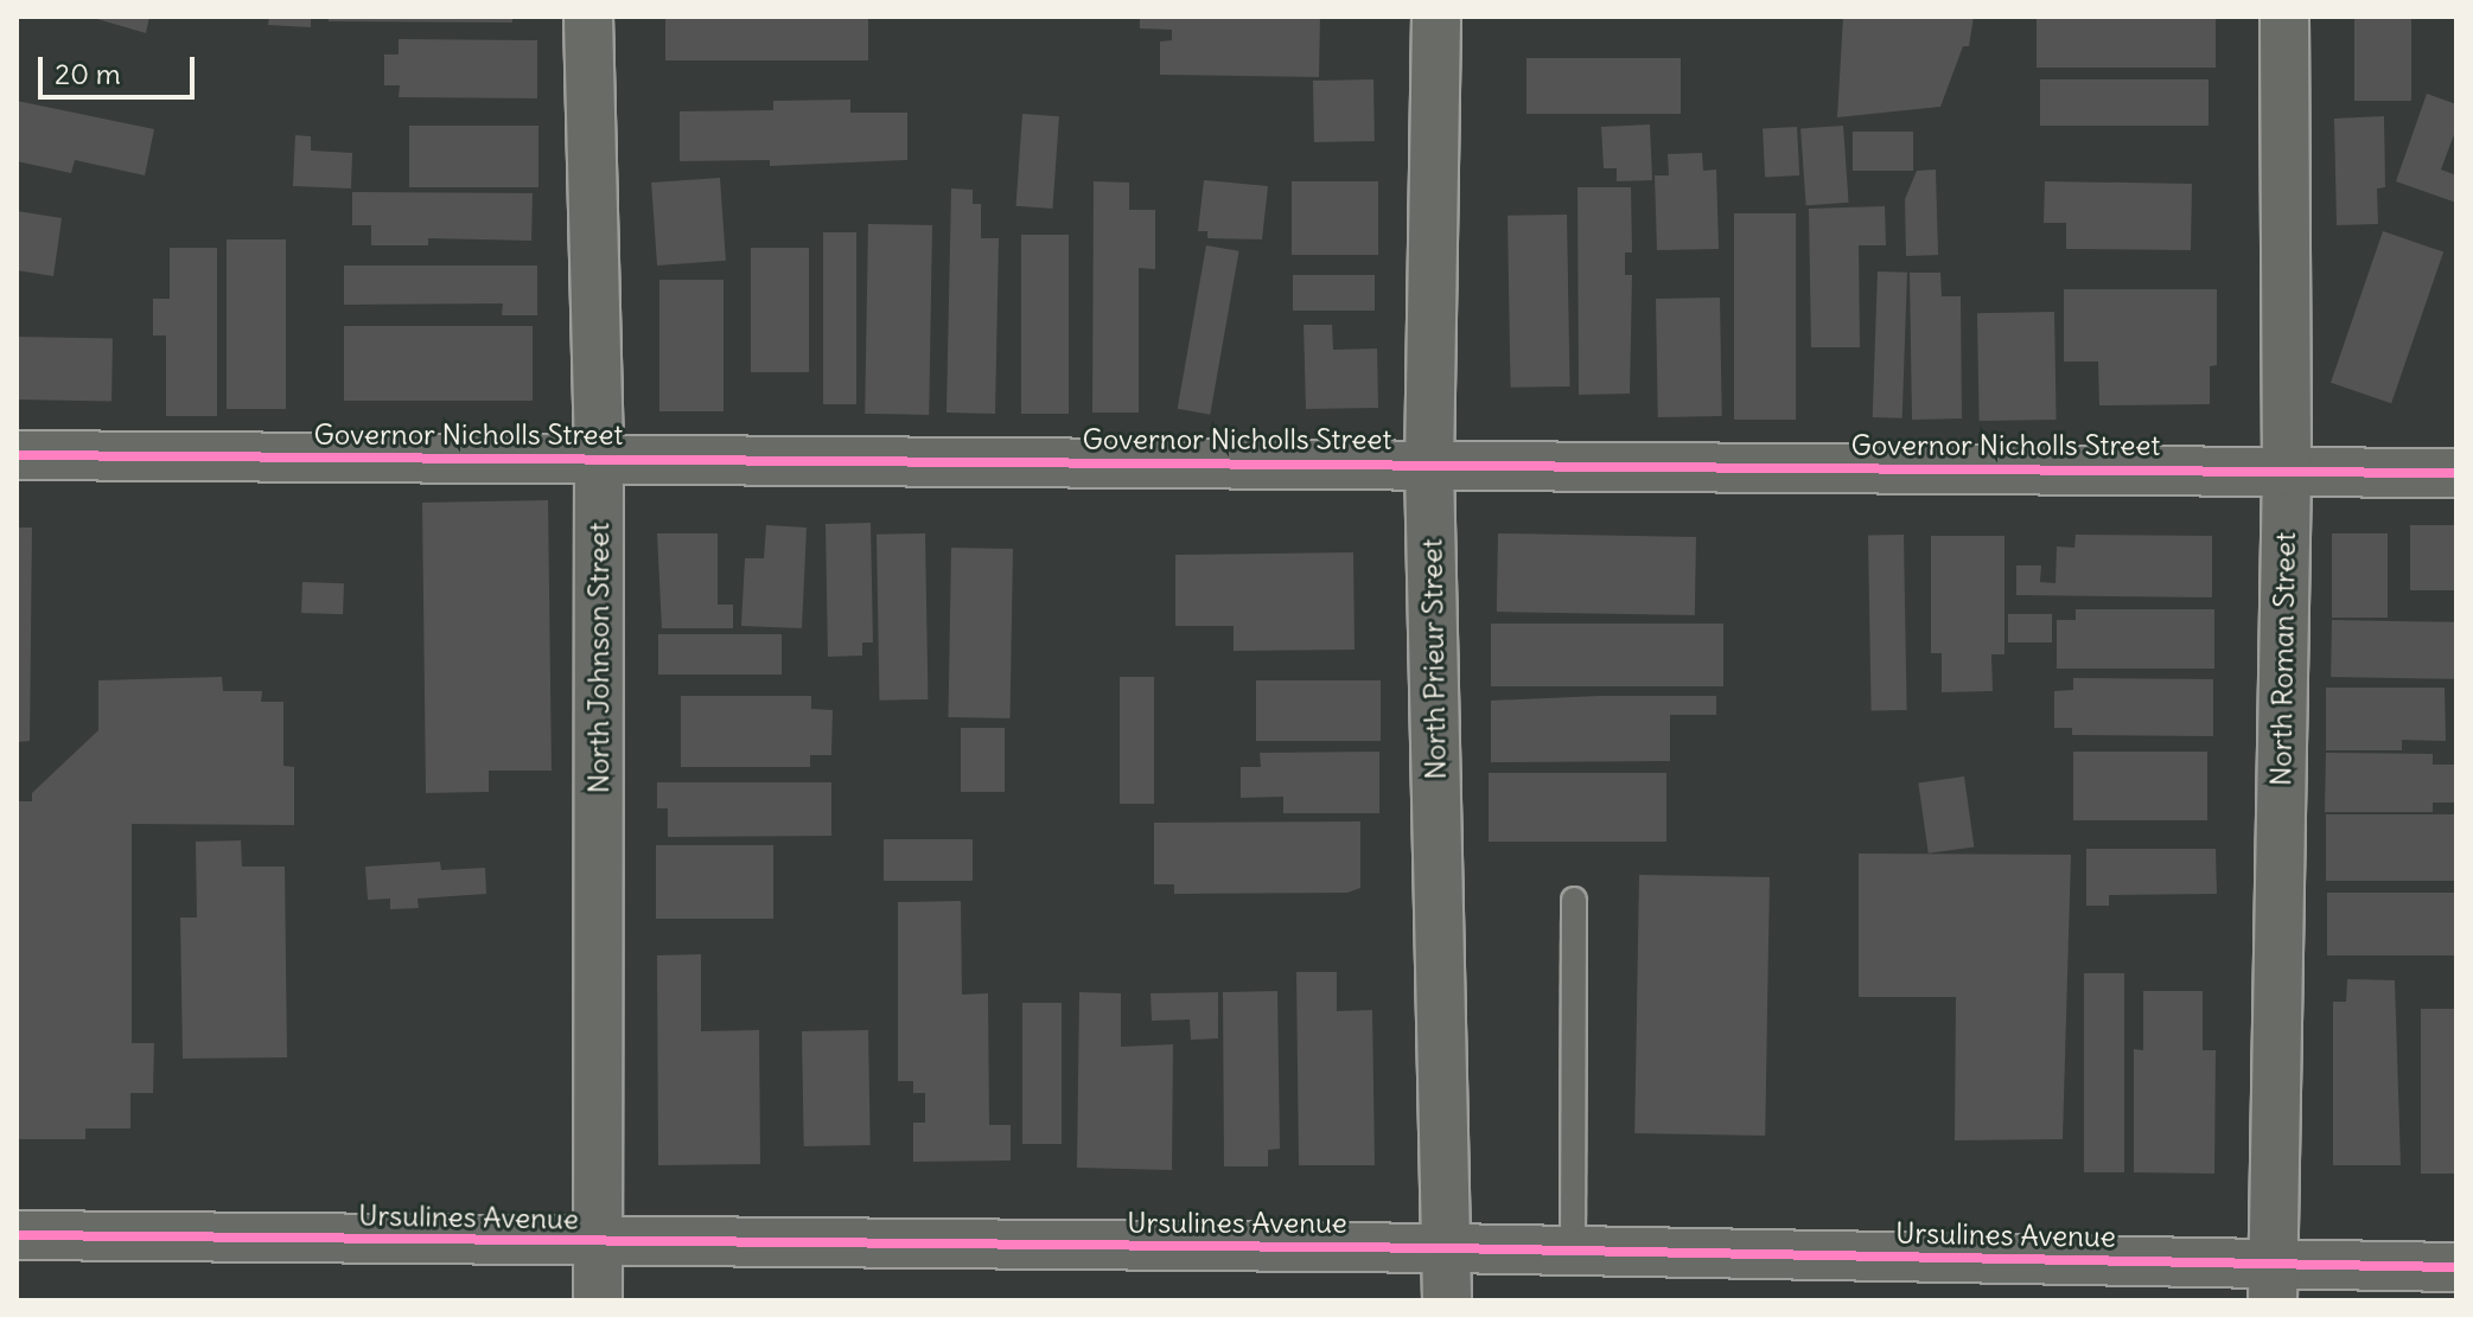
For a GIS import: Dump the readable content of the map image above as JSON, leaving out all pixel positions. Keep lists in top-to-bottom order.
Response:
{
  "streets": {
    "street": [
      "Governor Nicholls Street",
      "North Johnson Street",
      "North Prieur Street",
      "North Roman Street",
      "Ursulines Avenue"
    ]
  },
  "crossings": [
    ["Governor Nicholls Street", "North Johnson Street"],
    ["Governor Nicholls Street", "North Prieur Street"],
    ["Governor Nicholls Street", "North Roman Street"],
    ["North Johnson Street", "Ursulines Avenue"],
    ["North Prieur Street", "Ursulines Avenue"],
    ["North Roman Street", "Ursulines Avenue"]
  ],
  "scale_bar": "20 m"
}
